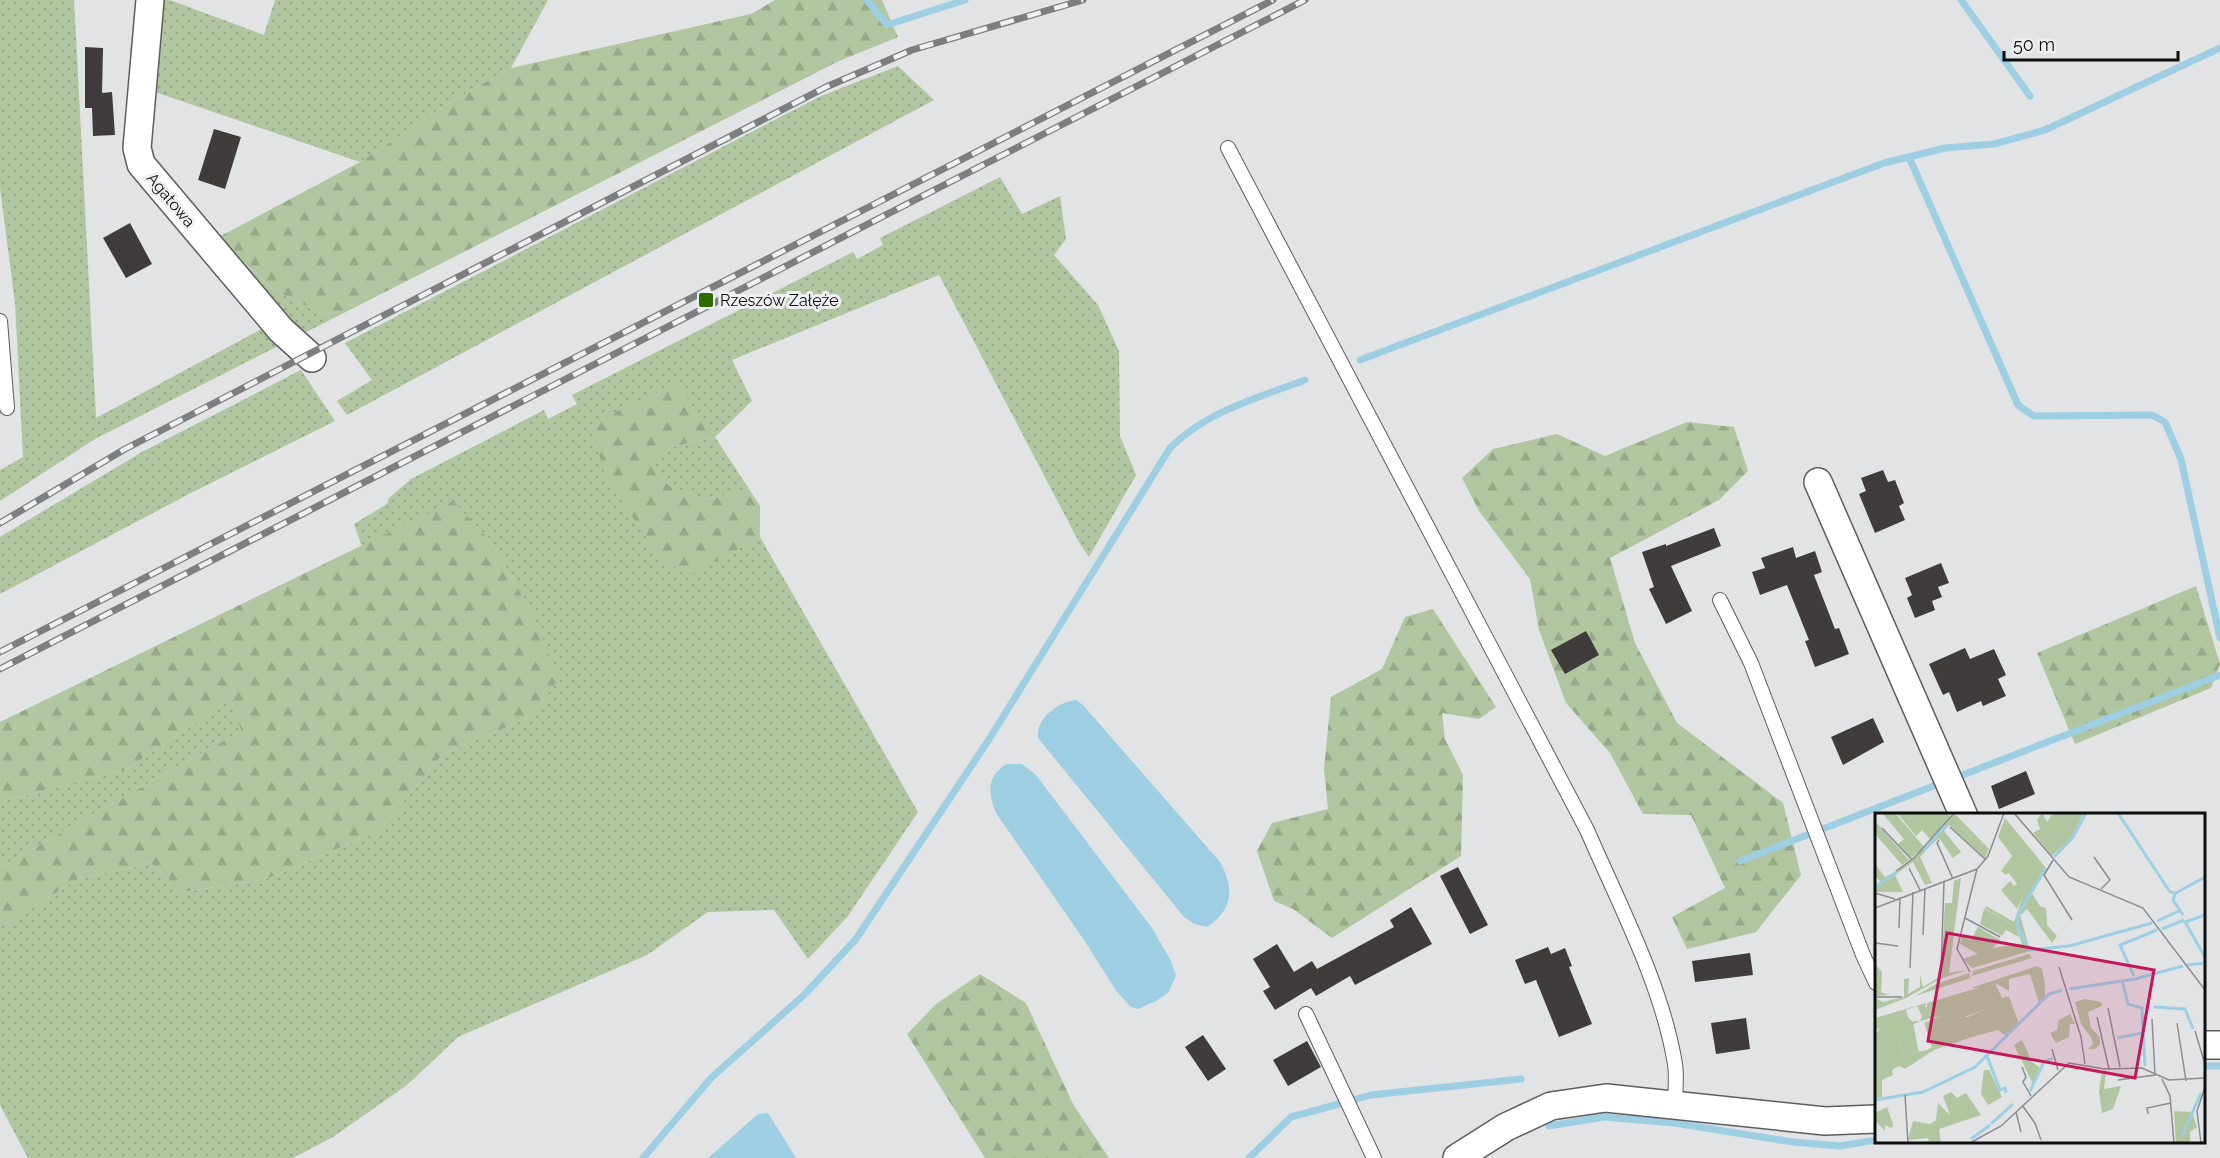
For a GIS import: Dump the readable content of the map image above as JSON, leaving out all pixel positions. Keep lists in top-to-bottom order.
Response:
{
  "streets": {
    "street": ["Agatowa"]
  },
  "places": {
    "transit": ["Rzeszów Załęże"]
  },
  "scale_bar": "50 m"
}
